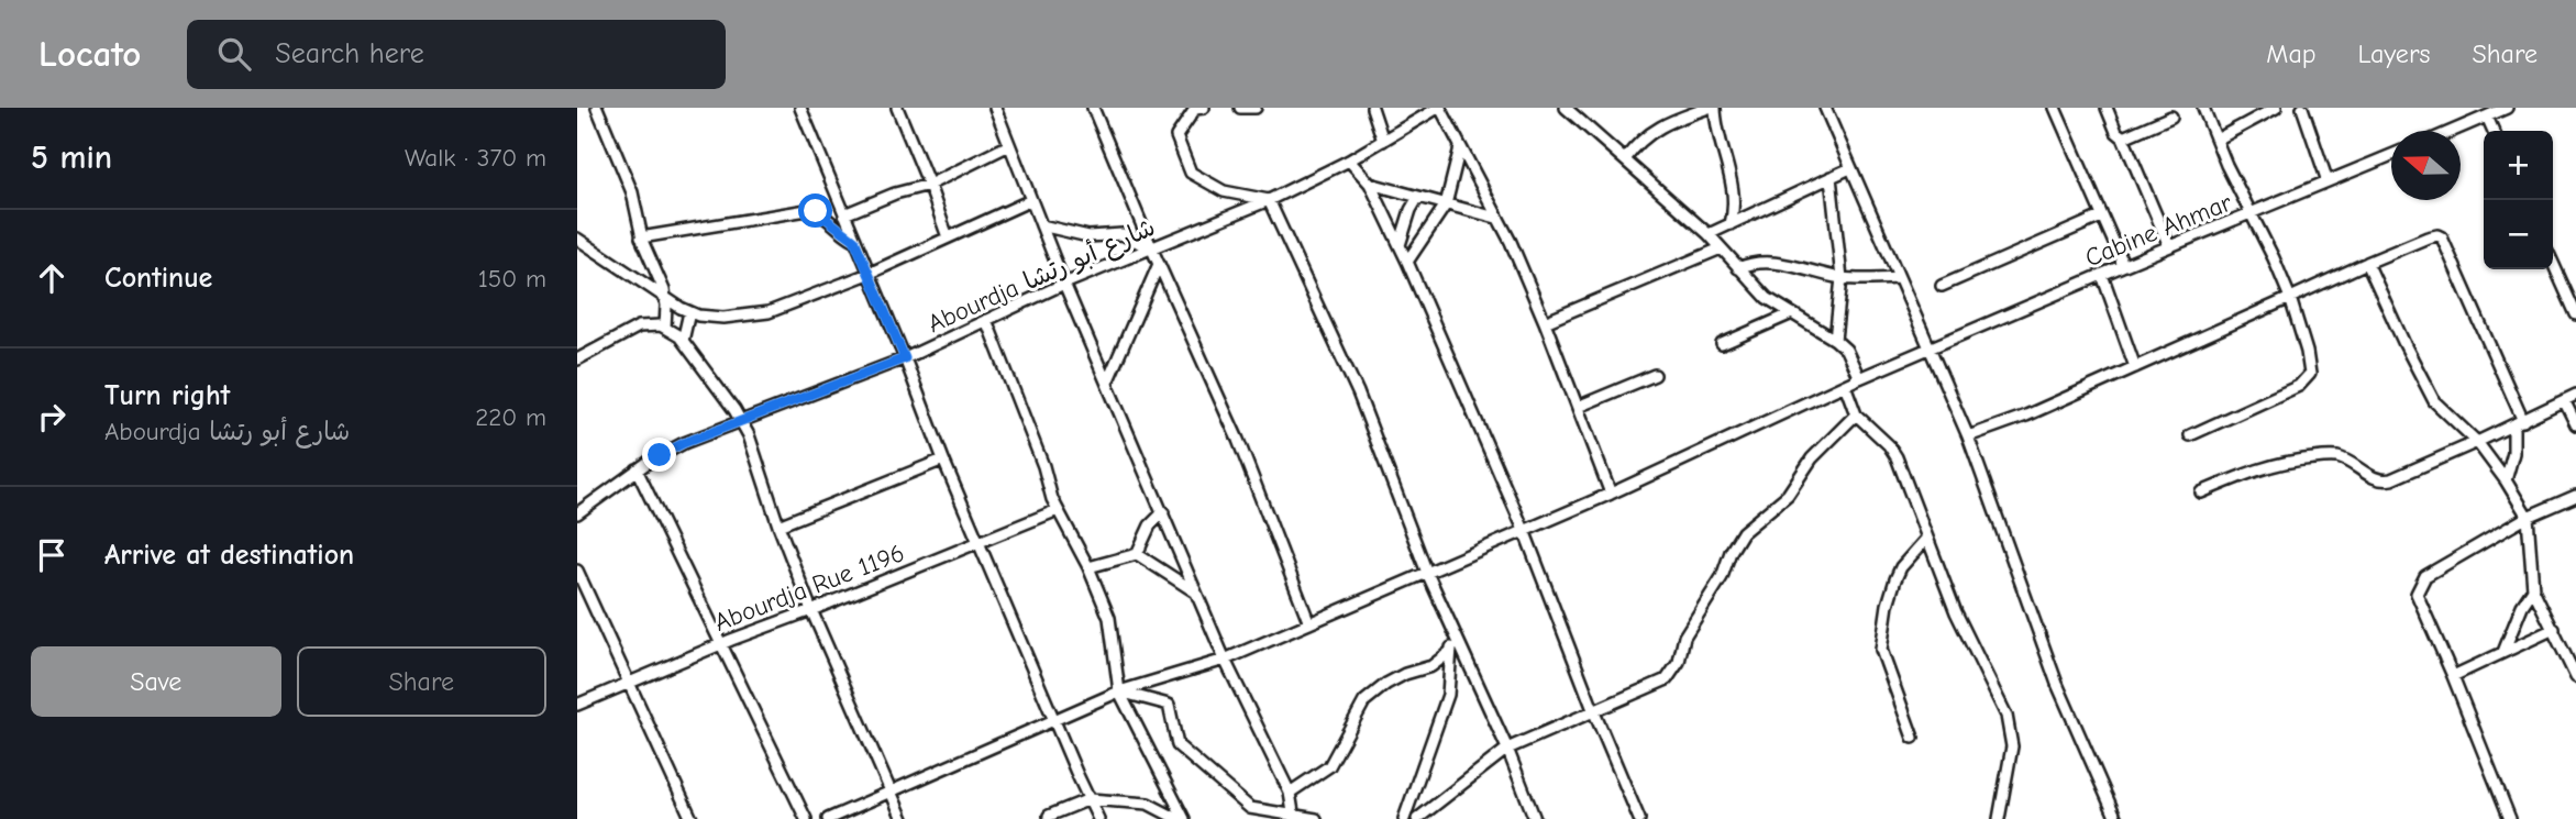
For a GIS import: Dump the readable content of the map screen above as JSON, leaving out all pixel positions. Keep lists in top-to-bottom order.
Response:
{
  "streets": {
    "street": ["Cabine Ahmar", "Abourdja شارع أبو رتشا", "Abourdja Rue 1196"]
  },
  "north": "left",
  "page": {
    "header": "Locato",
    "search": "Search here",
    "nav": ["Map", "Layers", "Share"],
    "heading": ["5 min", "Walk · 370 m"],
    "map_buttons": ["+", "−"],
    "list": [
      ["Continue", "150 m"],
      ["Turn right", "Abourdja شارع أبو رتشا", "220 m"],
      "Arrive at destination"
    ],
    "buttons": ["Save", "Share"]
  }
}
